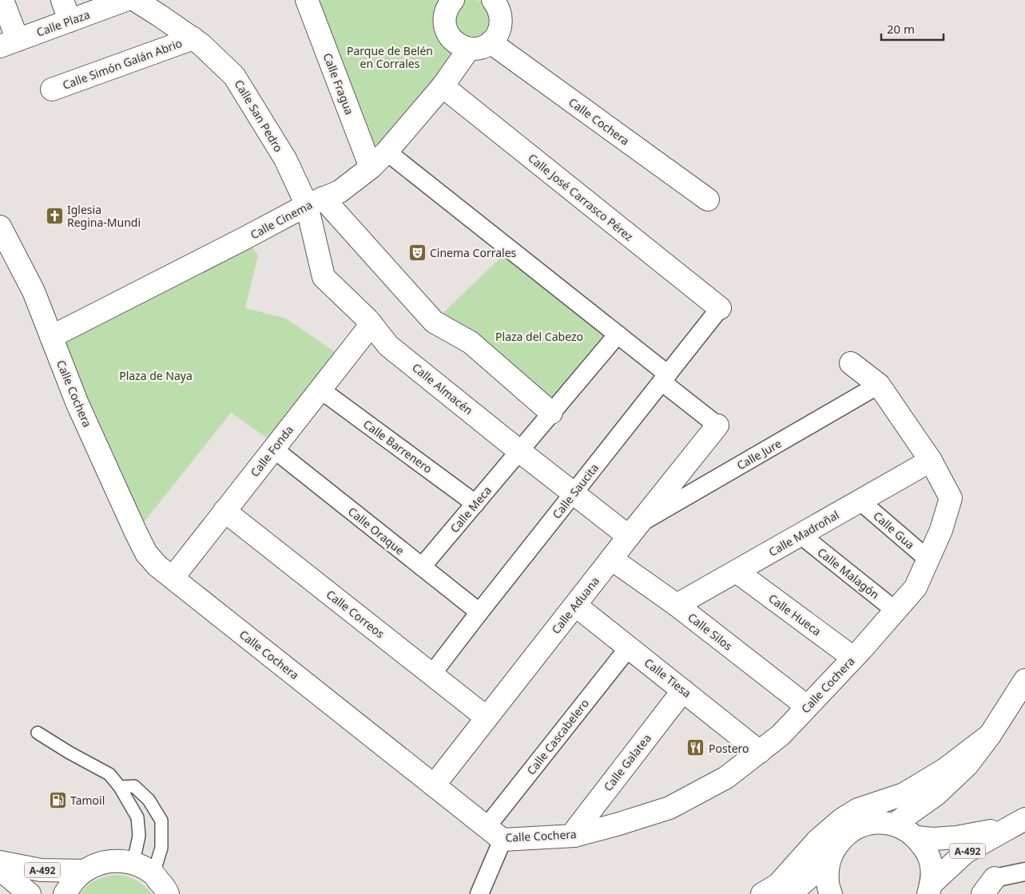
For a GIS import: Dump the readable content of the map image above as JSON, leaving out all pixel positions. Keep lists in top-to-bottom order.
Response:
{
  "streets": {
    "main road": [
      "Calle Plaza",
      "Calle Simón Galán Abrio",
      "Calle Fragua",
      "Calle San Pedro",
      "Calle Cochera",
      "Calle José Carrasco Pérez",
      "Calle Cinema",
      "Calle Almacén",
      "Calle Fonda",
      "Calle Madroñal",
      "Calle Aduana",
      "Calle Correos",
      "Calle Hueca",
      "Calle Silos",
      "Calle Tiesa",
      "Calle Galatea",
      "A-492"
    ],
    "street": [
      "Calle Barrenero",
      "Calle Jure",
      "Calle Saucita",
      "Calle Meca",
      "Calle Gua",
      "Calle Oraque",
      "Calle Malagón",
      "Calle Cascabelero"
    ]
  },
  "crossings": [
    ["Calle Simón Galán Abrio", "Calle San Pedro"],
    ["Calle Fragua", "Calle Cinema"],
    ["Calle San Pedro", "Calle Cinema"],
    ["Calle San Pedro", "Calle Almacén"],
    ["Calle Cochera", "Calle Cinema"],
    ["Calle Cochera", "Calle Fonda"],
    ["Calle Cochera", "Calle Jure"],
    ["Calle Cochera", "Calle Gua"],
    ["Calle Cochera", "Calle Madroñal"],
    ["Calle Cochera", "Calle Malagón"],
    ["Calle Cochera", "Calle Aduana"],
    ["Calle Cochera", "Calle Hueca"],
    ["Calle Cochera", "Calle Silos"],
    ["Calle Cochera", "Calle Tiesa"],
    ["Calle Cochera", "Calle Cascabelero"],
    ["Calle Cochera", "Calle Galatea"],
    ["Calle José Carrasco Pérez", "Calle Cinema"],
    ["Calle José Carrasco Pérez", "Calle Saucita"],
    ["Calle Cinema", "Calle Almacén"],
    ["Calle Almacén", "Calle Fonda"],
    ["Calle Almacén", "Calle Jure"],
    ["Calle Almacén", "Calle Saucita"],
    ["Calle Almacén", "Calle Meca"],
    ["Calle Almacén", "Calle Aduana"],
    ["Calle Barrenero", "Calle Fonda"],
    ["Calle Barrenero", "Calle Meca"],
    ["Calle Fonda", "Calle Oraque"],
    ["Calle Fonda", "Calle Correos"],
    ["Calle Jure", "Calle Aduana"],
    ["Calle Saucita", "Calle Oraque"],
    ["Calle Saucita", "Calle Correos"],
    ["Calle Meca", "Calle Oraque"],
    ["Calle Gua", "Calle Madroñal"],
    ["Calle Madroñal", "Calle Malagón"],
    ["Calle Madroñal", "Calle Hueca"],
    ["Calle Madroñal", "Calle Silos"],
    ["Calle Aduana", "Calle Correos"],
    ["Calle Aduana", "Calle Silos"],
    ["Calle Aduana", "Calle Tiesa"],
    ["Calle Tiesa", "Calle Cascabelero"],
    ["Calle Tiesa", "Calle Galatea"]
  ],
  "parks": ["Parque de Belén en Corrales", "Plaza del Cabezo", "Plaza de Naya"],
  "places": {
    "church": ["Iglesia Regina-Mundi"],
    "theatre": ["Cinema Corrales"],
    "restaurant": ["Postero"],
    "fuel station": ["Tamoil"]
  },
  "scale_bar": "20 m"
}
